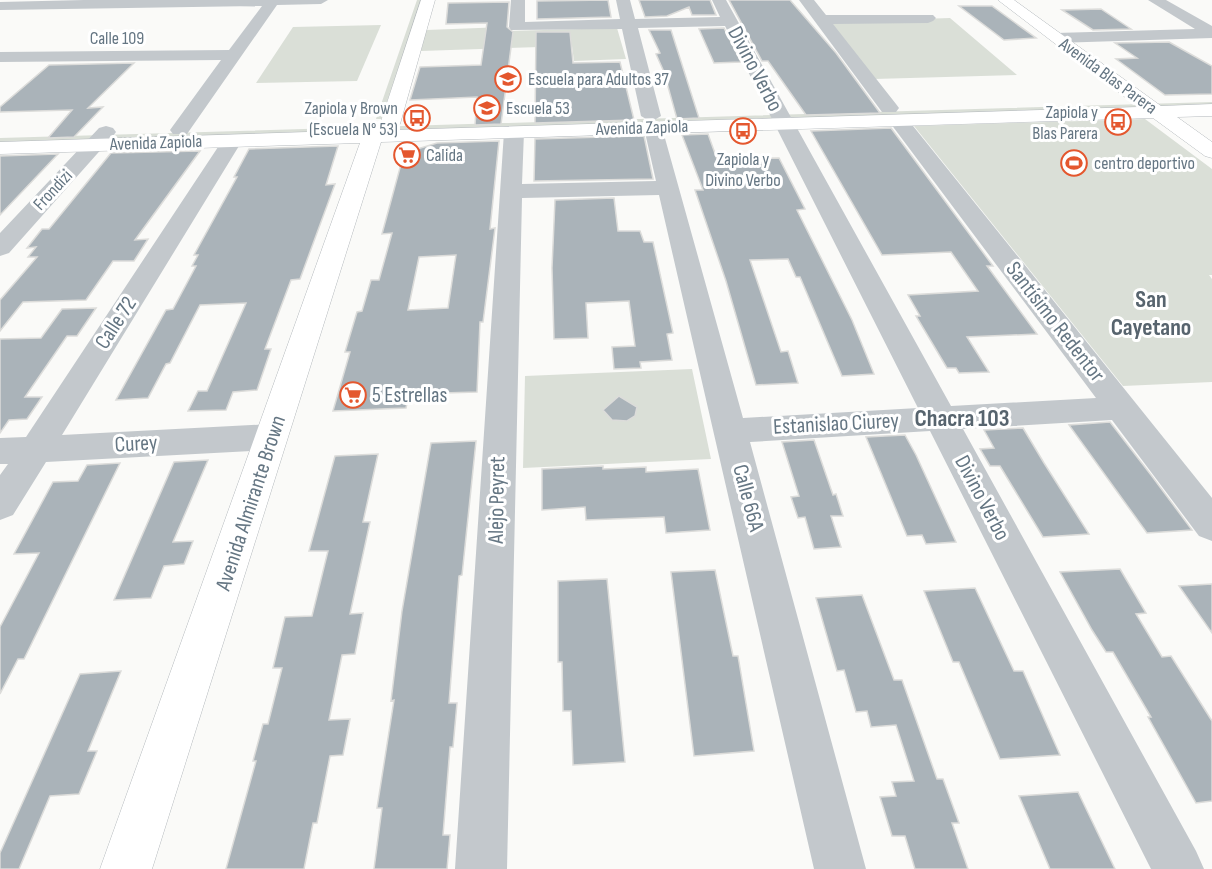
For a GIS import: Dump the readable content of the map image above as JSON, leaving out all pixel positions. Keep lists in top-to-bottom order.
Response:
{
  "streets": {
    "main road": ["Avenida Blas Parera", "Avenida Zapiola", "Avenida Almirante Brown"],
    "street": [
      "Calle 109",
      "Divino Verbo",
      "Frondizi",
      "Santísimo Redentor",
      "Calle 72",
      "Estanislao Ciurey",
      "Curey",
      "Calle 66A",
      "Alejo Peyret"
    ]
  },
  "crossings": [
    ["Divino Verbo", "Avenida Zapiola"],
    ["Divino Verbo", "Estanislao Ciurey"],
    ["Avenida Blas Parera", "Avenida Zapiola"],
    ["Avenida Zapiola", "Frondizi"],
    ["Avenida Zapiola", "Santísimo Redentor"],
    ["Avenida Zapiola", "Calle 72"],
    ["Avenida Zapiola", "Calle 66A"],
    ["Avenida Zapiola", "Alejo Peyret"],
    ["Avenida Zapiola", "Avenida Almirante Brown"],
    ["Santísimo Redentor", "Estanislao Ciurey"],
    ["Calle 72", "Curey"],
    ["Estanislao Ciurey", "Calle 66A"],
    ["Curey", "Avenida Almirante Brown"]
  ],
  "districts": ["San Cayetano", "Chacra 103"],
  "places": {
    "school or university": ["Escuela para Adultos 37", "Escuela 53"],
    "bus stop": ["Zapiola y Brown (Escuela N° 53)", "Zapiola y Blas Parera", "Zapiola y Divino Verbo"],
    "supermarket": ["Calida", "5 Estrellas"],
    "sports": ["centro deportivo"]
  }
}
